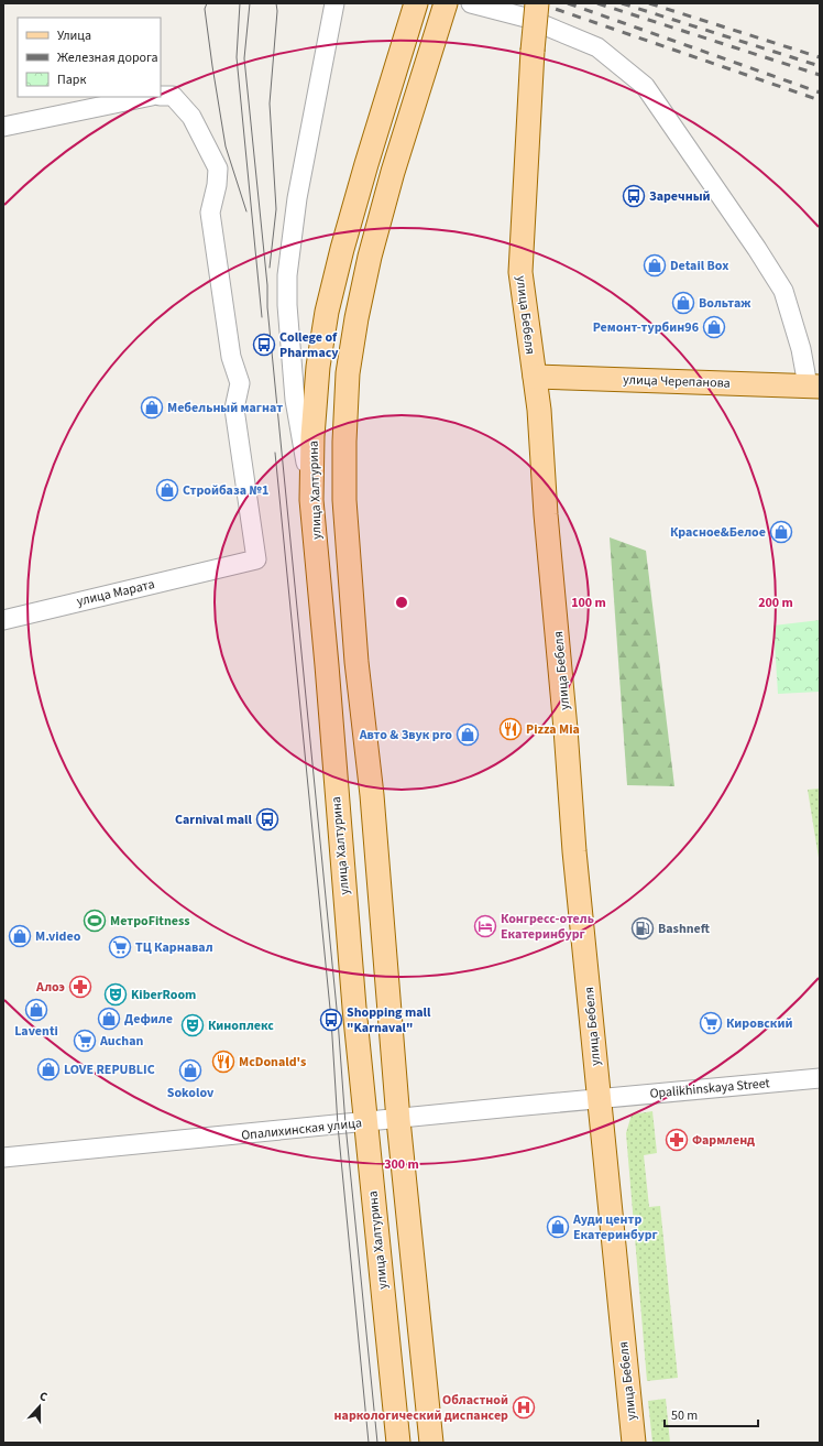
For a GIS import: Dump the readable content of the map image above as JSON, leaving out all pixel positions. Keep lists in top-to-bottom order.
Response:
{
  "streets": {
    "main road": ["улица Бебеля", "улица Черепанова", "улица Халтурина"],
    "street": ["улица Марата", "Opalikhinskaya Street", "Опалихинская улица"]
  },
  "crossings": [
    ["улица Бебеля", "улица Черепанова"],
    ["улица Бебеля", "Opalikhinskaya Street"],
    ["улица Бебеля", "Опалихинская улица"],
    ["улица Халтурина", "Опалихинская улица"],
    ["Opalikhinskaya Street", "Опалихинская улица"]
  ],
  "places": {
    "bus stop": [
      "Заречный",
      "College of Pharmacy",
      "Carnival mall",
      "Shopping mall \"Karnaval\""
    ],
    "shop": [
      "Detail Box",
      "Вольтаж",
      "Ремонт-турбин96",
      "Мебельный магнат",
      "Стройбаза №1",
      "Красное&Белое",
      "Авто & Звук pro",
      "M.video",
      "Laventi",
      "Дефиле",
      "LOVE REPUBLIC",
      "Sokolov",
      "Ауди центр Екатеринбург"
    ],
    "restaurant": ["Pizza Mia", "McDonald's"],
    "sports": ["МетроFitness"],
    "hotel": ["Конгресс-отель Екатеринбург"],
    "fuel station": ["Bashneft"],
    "supermarket": ["ТЦ Карнавал", "Кировский", "Auchan"],
    "pharmacy": ["Алоэ", "Фармленд"],
    "theatre": ["KiberRoom", "Киноплекс"],
    "hospital": ["Областной наркологический диспансер"]
  },
  "legend": ["Улица", "Железная дорога", "Парк"],
  "scale_bar": "50 m",
  "north": "top",
  "rings": ["100 m", "200 m", "300 m"]
}
